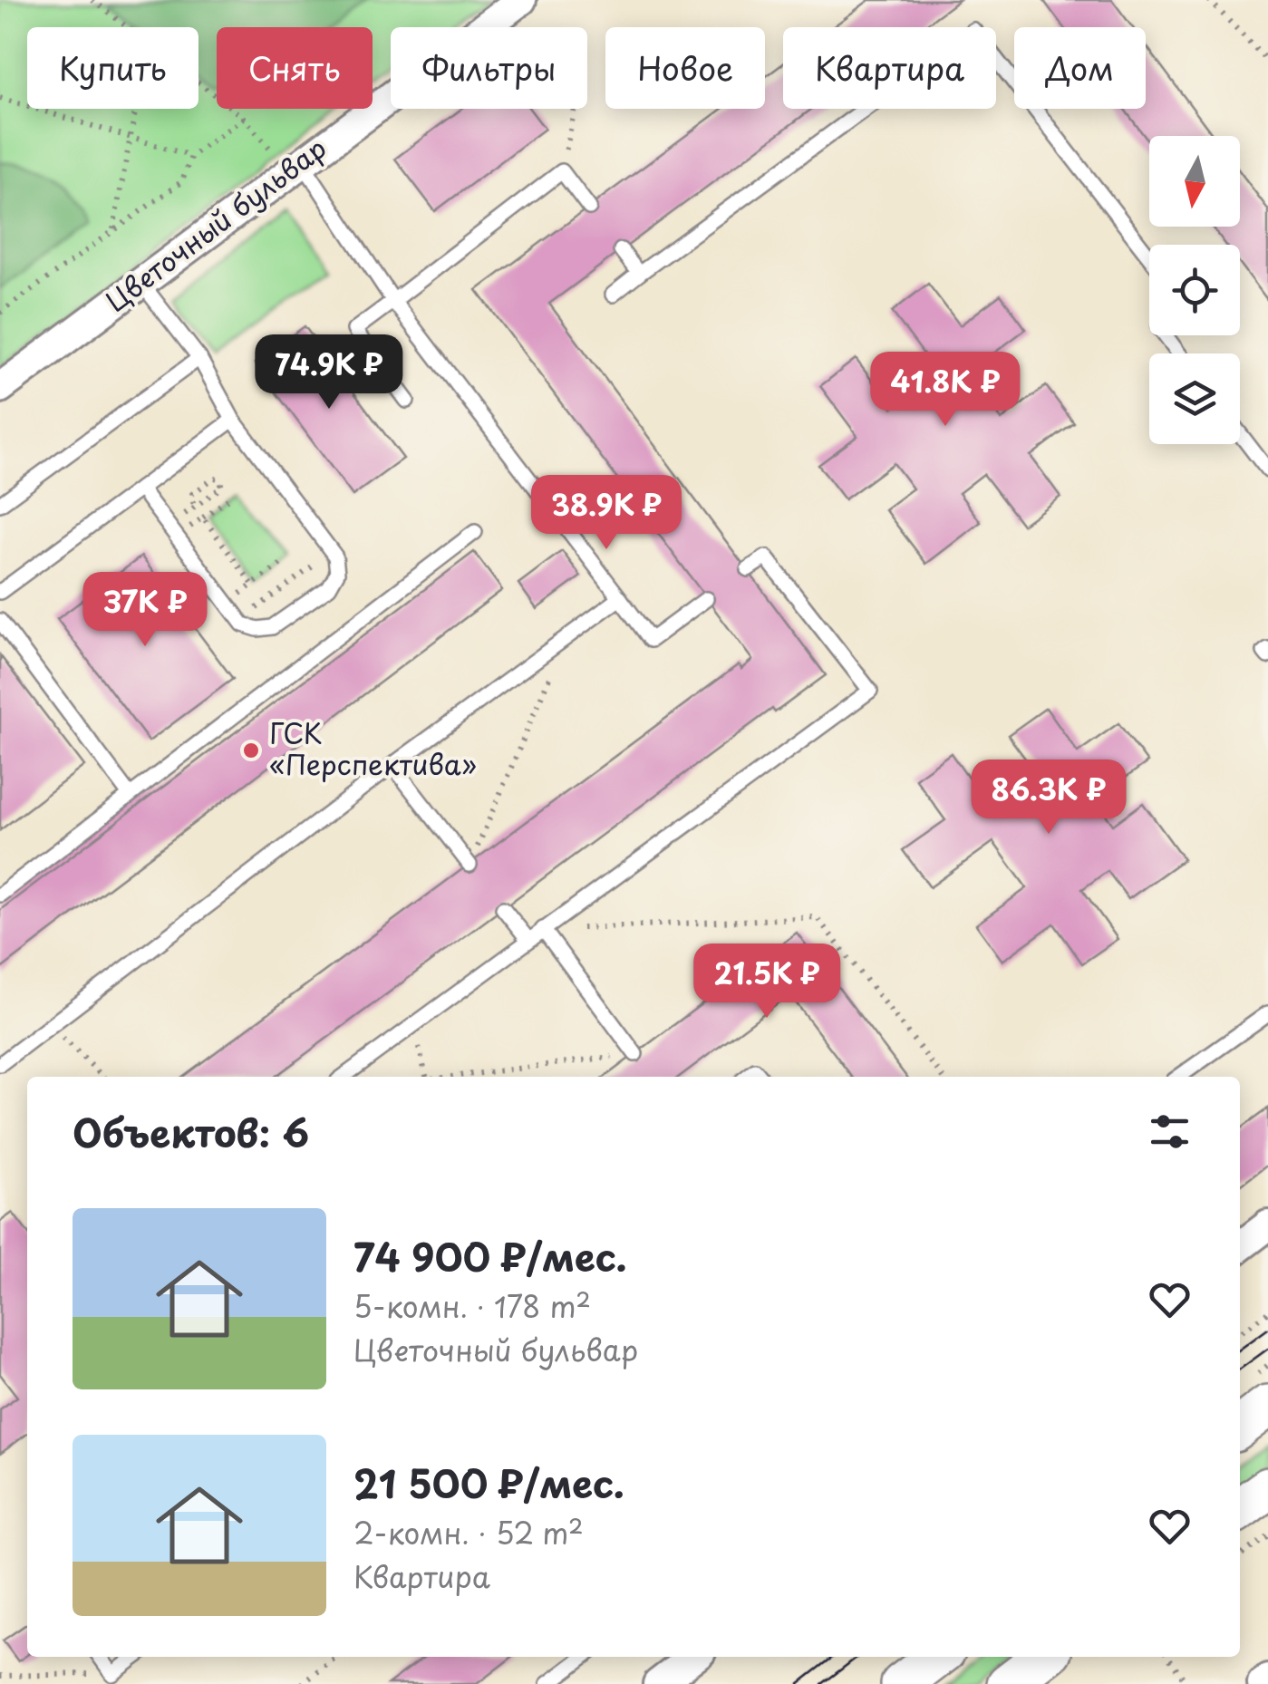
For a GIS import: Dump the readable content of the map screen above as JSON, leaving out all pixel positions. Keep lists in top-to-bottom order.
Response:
{
  "streets": {
    "street": ["Цветочный бульвар"]
  },
  "places": ["ГСК «Перспектива»"],
  "north": "bottom",
  "page": {
    "chip": [
      "Купить",
      "Снять",
      "Фильтры",
      "Новое",
      "Квартира",
      "Дом"
    ],
    "price": [
      "74.9K ₽",
      "41.8K ₽",
      "38.9K ₽",
      "37K ₽",
      "86.3K ₽",
      "21.5K ₽"
    ],
    "heading": "Объектов: 6",
    "list": [
      {
        "name": "74 900 ₽/мес.",
        "note": "5-комн. · 178 m² · Цветочный бульвар"
      },
      {
        "name": "21 500 ₽/мес.",
        "note": "2-комн. · 52 m² · Квартира"
      }
    ]
  }
}
